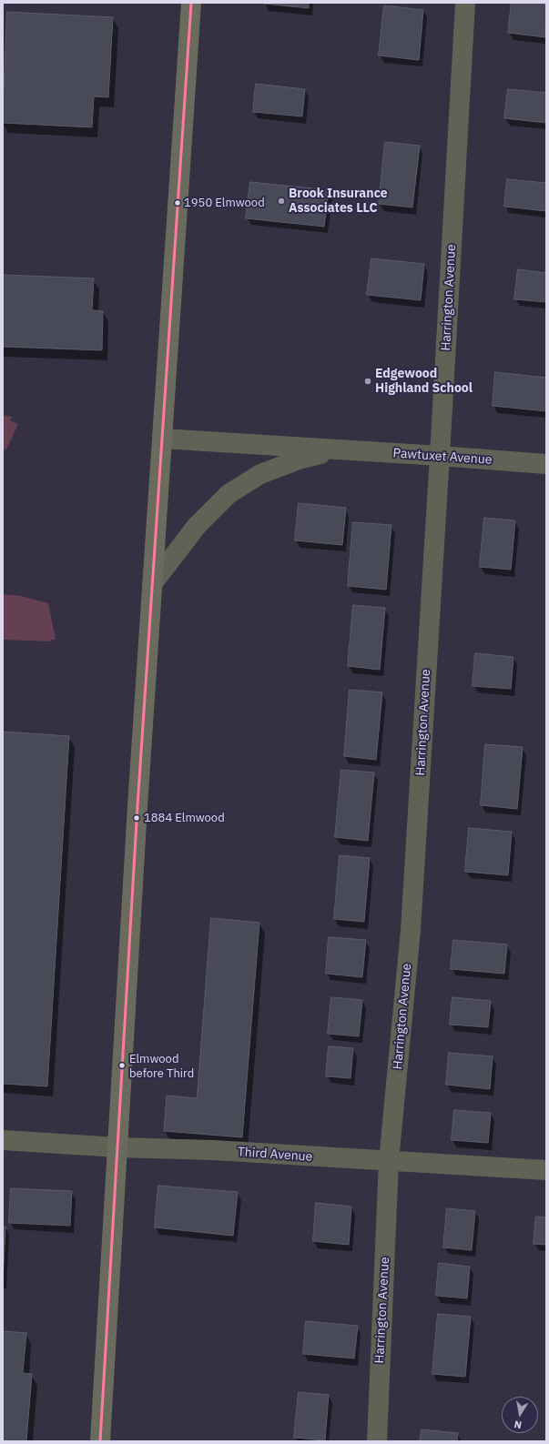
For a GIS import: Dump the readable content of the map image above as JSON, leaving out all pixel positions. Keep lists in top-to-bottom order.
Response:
{
  "streets": {
    "street": ["Harrington Avenue", "Pawtuxet Avenue", "Third Avenue"]
  },
  "crossings": [
    ["Harrington Avenue", "Pawtuxet Avenue"],
    ["Harrington Avenue", "Third Avenue"]
  ],
  "places": [
    "Brook Insurance Associates LLC",
    "1950 Elmwood",
    "Edgewood Highland School",
    "1884 Elmwood",
    "Elmwood before Third"
  ],
  "north": "bottom"
}
